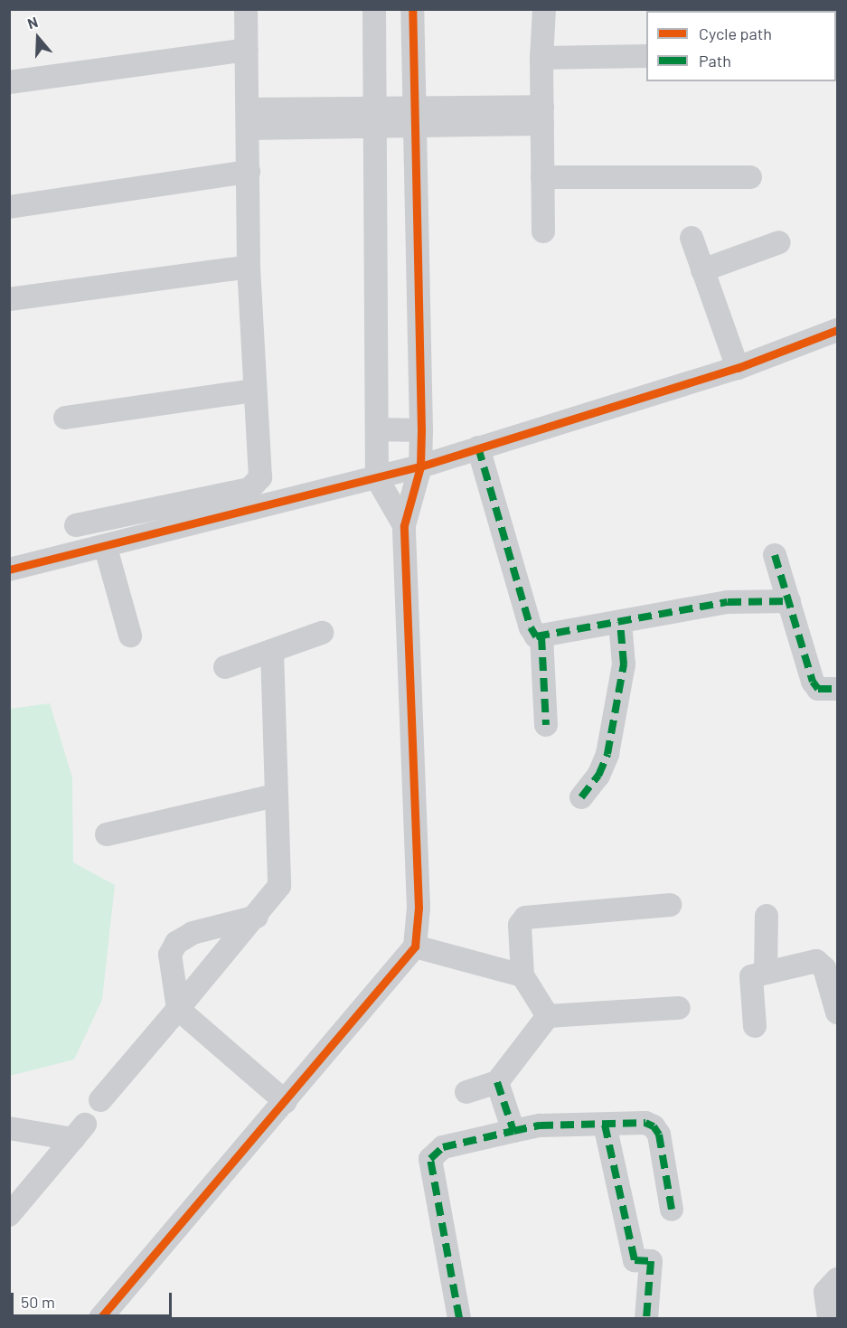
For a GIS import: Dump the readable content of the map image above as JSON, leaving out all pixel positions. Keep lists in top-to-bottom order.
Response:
{
  "legend": ["Cycle path", "Path"],
  "scale_bar": "50 m",
  "north": "top"
}
